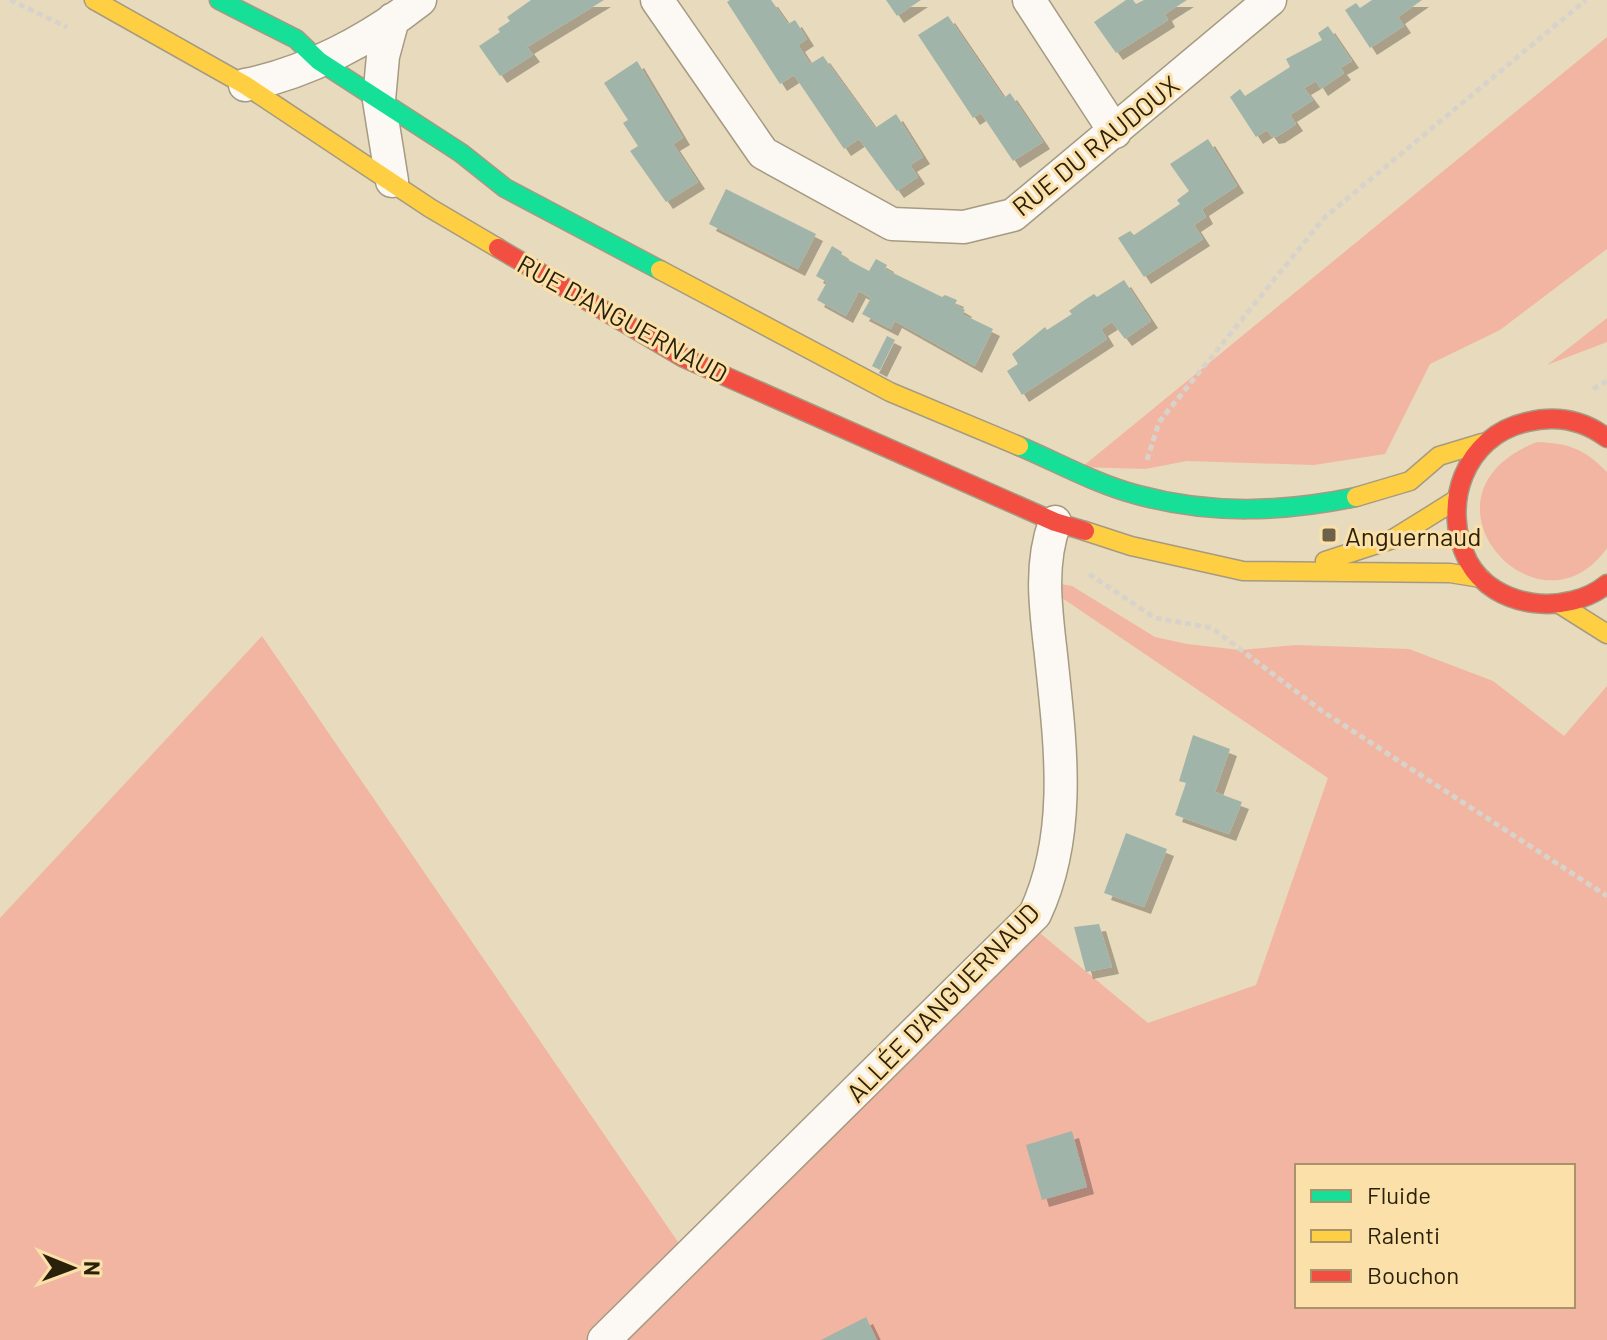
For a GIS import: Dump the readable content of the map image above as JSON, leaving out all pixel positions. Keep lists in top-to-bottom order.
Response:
{
  "streets": {
    "main road": ["RUE D'ANGUERNAUD"],
    "street": ["RUE DU RAUDOUX", "ALLÉE D'ANGUERNAUD"]
  },
  "crossings": [
    ["RUE D'ANGUERNAUD", "ALLÉE D'ANGUERNAUD"]
  ],
  "places": {
    "transit": ["Anguernaud"]
  },
  "legend": ["Fluide", "Ralenti", "Bouchon"],
  "north": "right"
}
